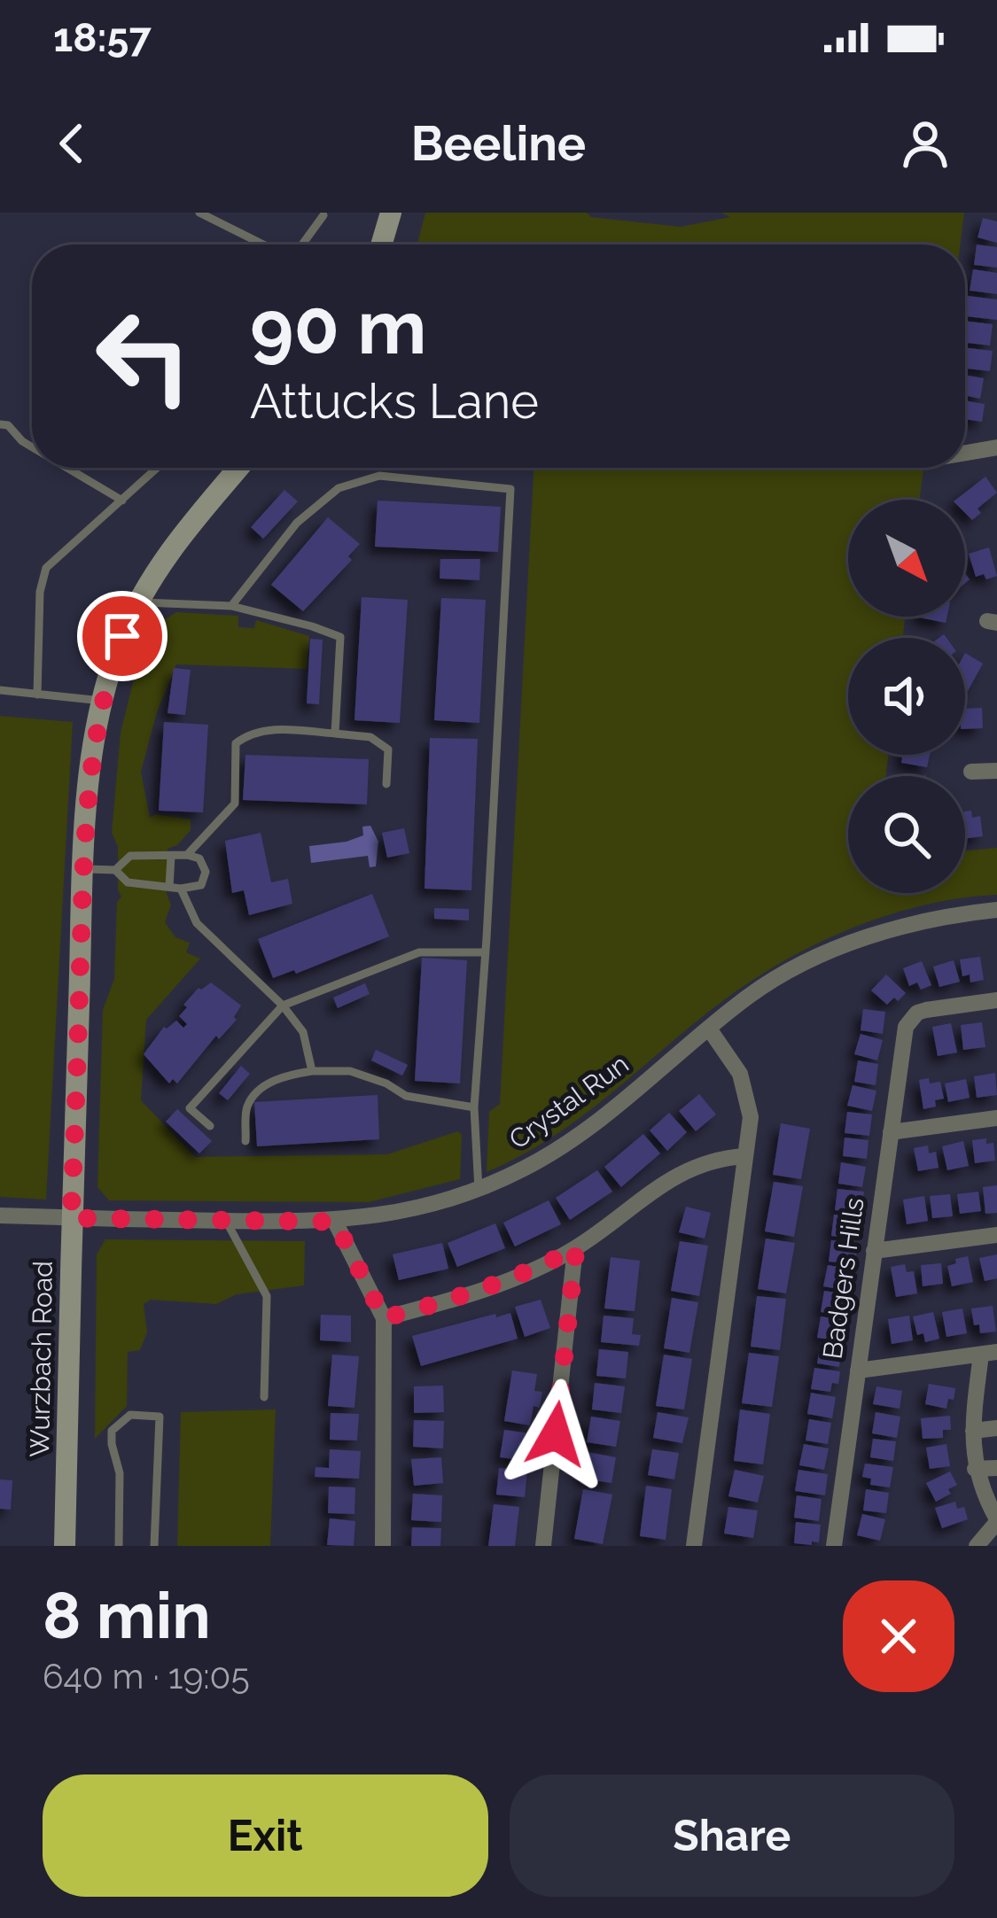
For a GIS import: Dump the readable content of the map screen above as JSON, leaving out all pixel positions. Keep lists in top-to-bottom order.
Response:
{
  "streets": {
    "main road": ["Wurzbach Road"],
    "street": ["Crystal Run", "Badgers Hills"]
  },
  "crossings": [
    ["Crystal Run", "Wurzbach Road"]
  ],
  "north": "bottom right",
  "page": {
    "status": "18:57",
    "header": "Beeline",
    "turn": ["90 m", "Attucks Lane"],
    "heading": ["8 min", "640 m · 19:05"],
    "buttons": ["Exit", "Share"]
  }
}
